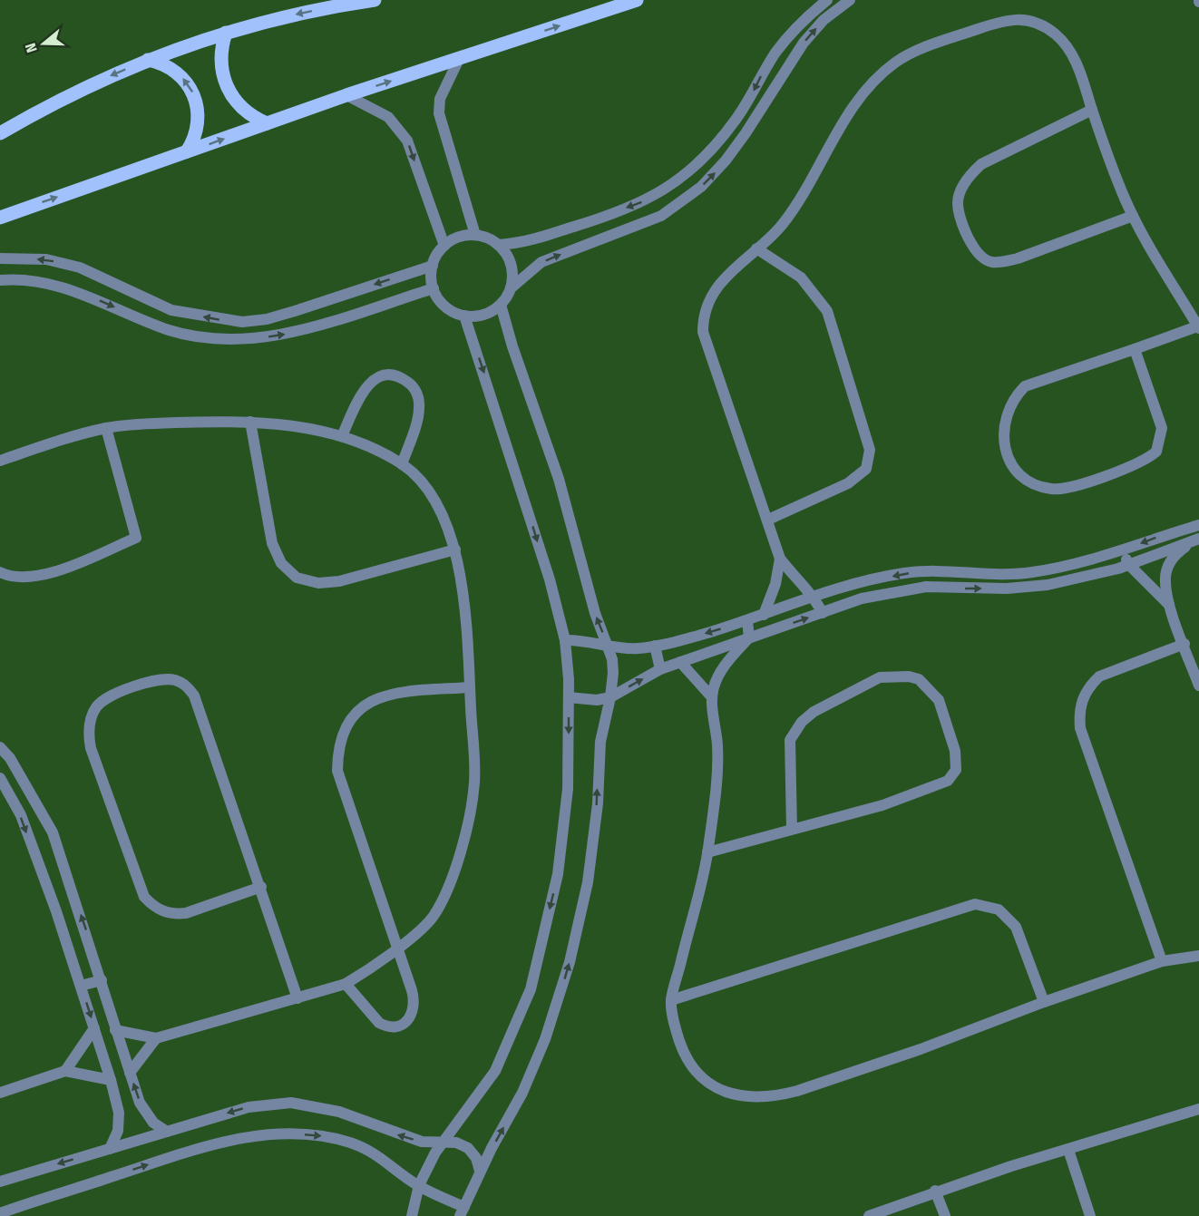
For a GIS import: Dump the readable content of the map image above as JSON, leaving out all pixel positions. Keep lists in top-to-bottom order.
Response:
{
  "north": "left"
}
